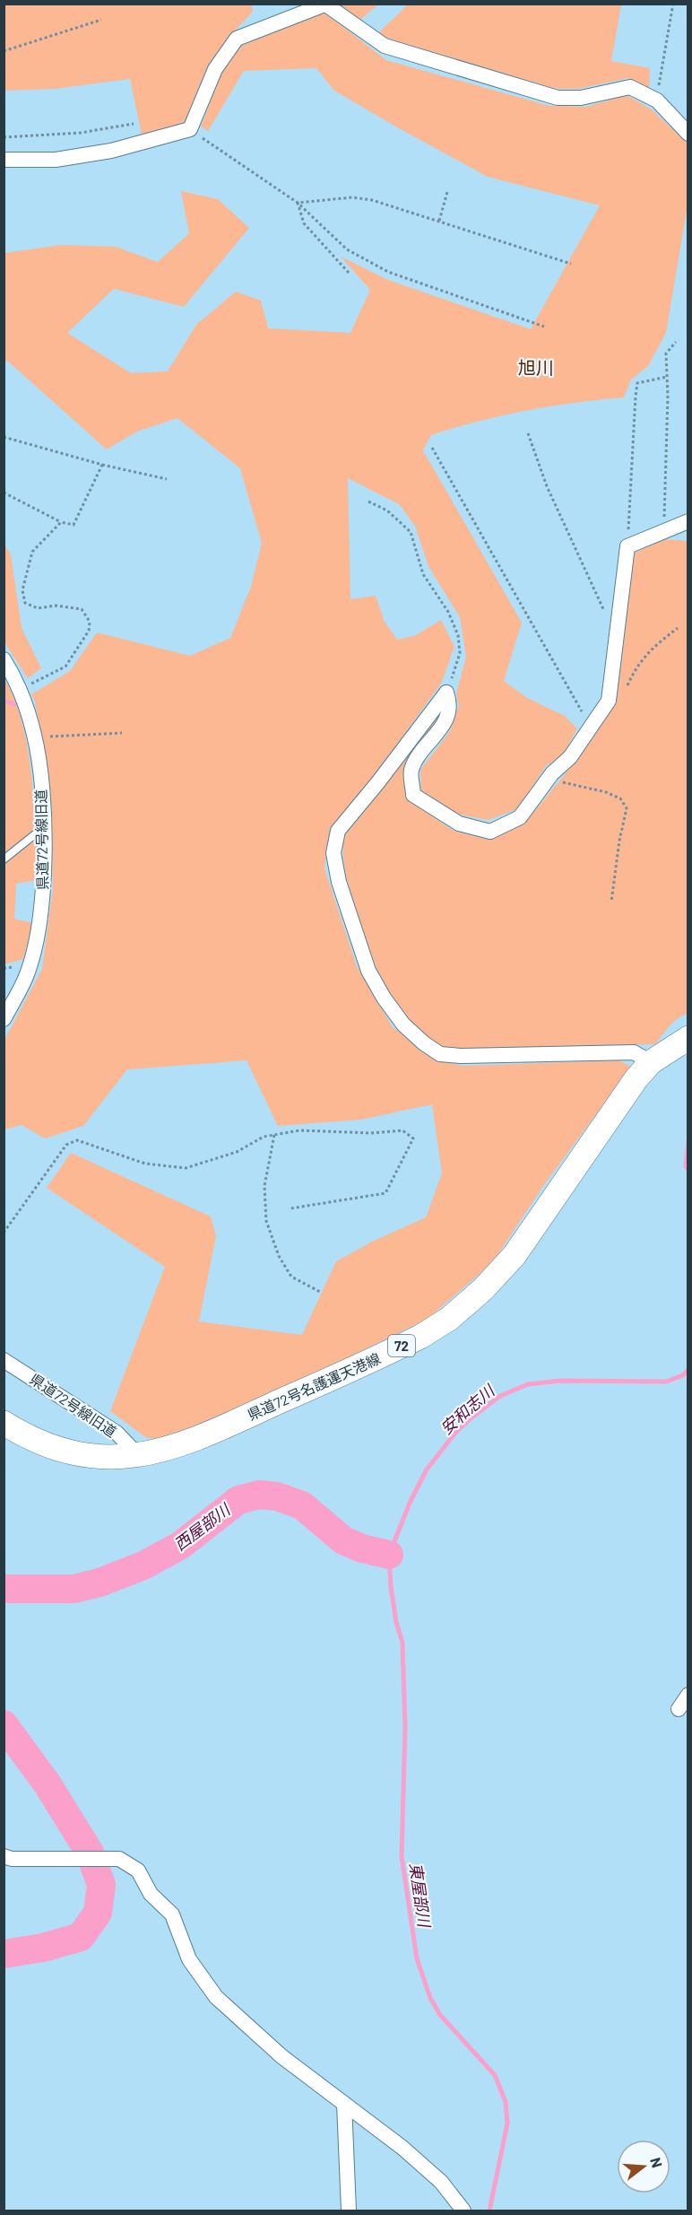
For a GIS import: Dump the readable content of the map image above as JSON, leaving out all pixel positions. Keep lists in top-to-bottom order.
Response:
{
  "streets": {
    "main road": ["72", "県道72号名護運天港線"],
    "street": ["県道72号線旧道"]
  },
  "crossings": [
    ["県道72号線旧道", "県道72号名護運天港線"]
  ],
  "districts": ["旭川"],
  "water": ["安和志川", "西屋部川", "東屋部川"],
  "north": "right"
}
